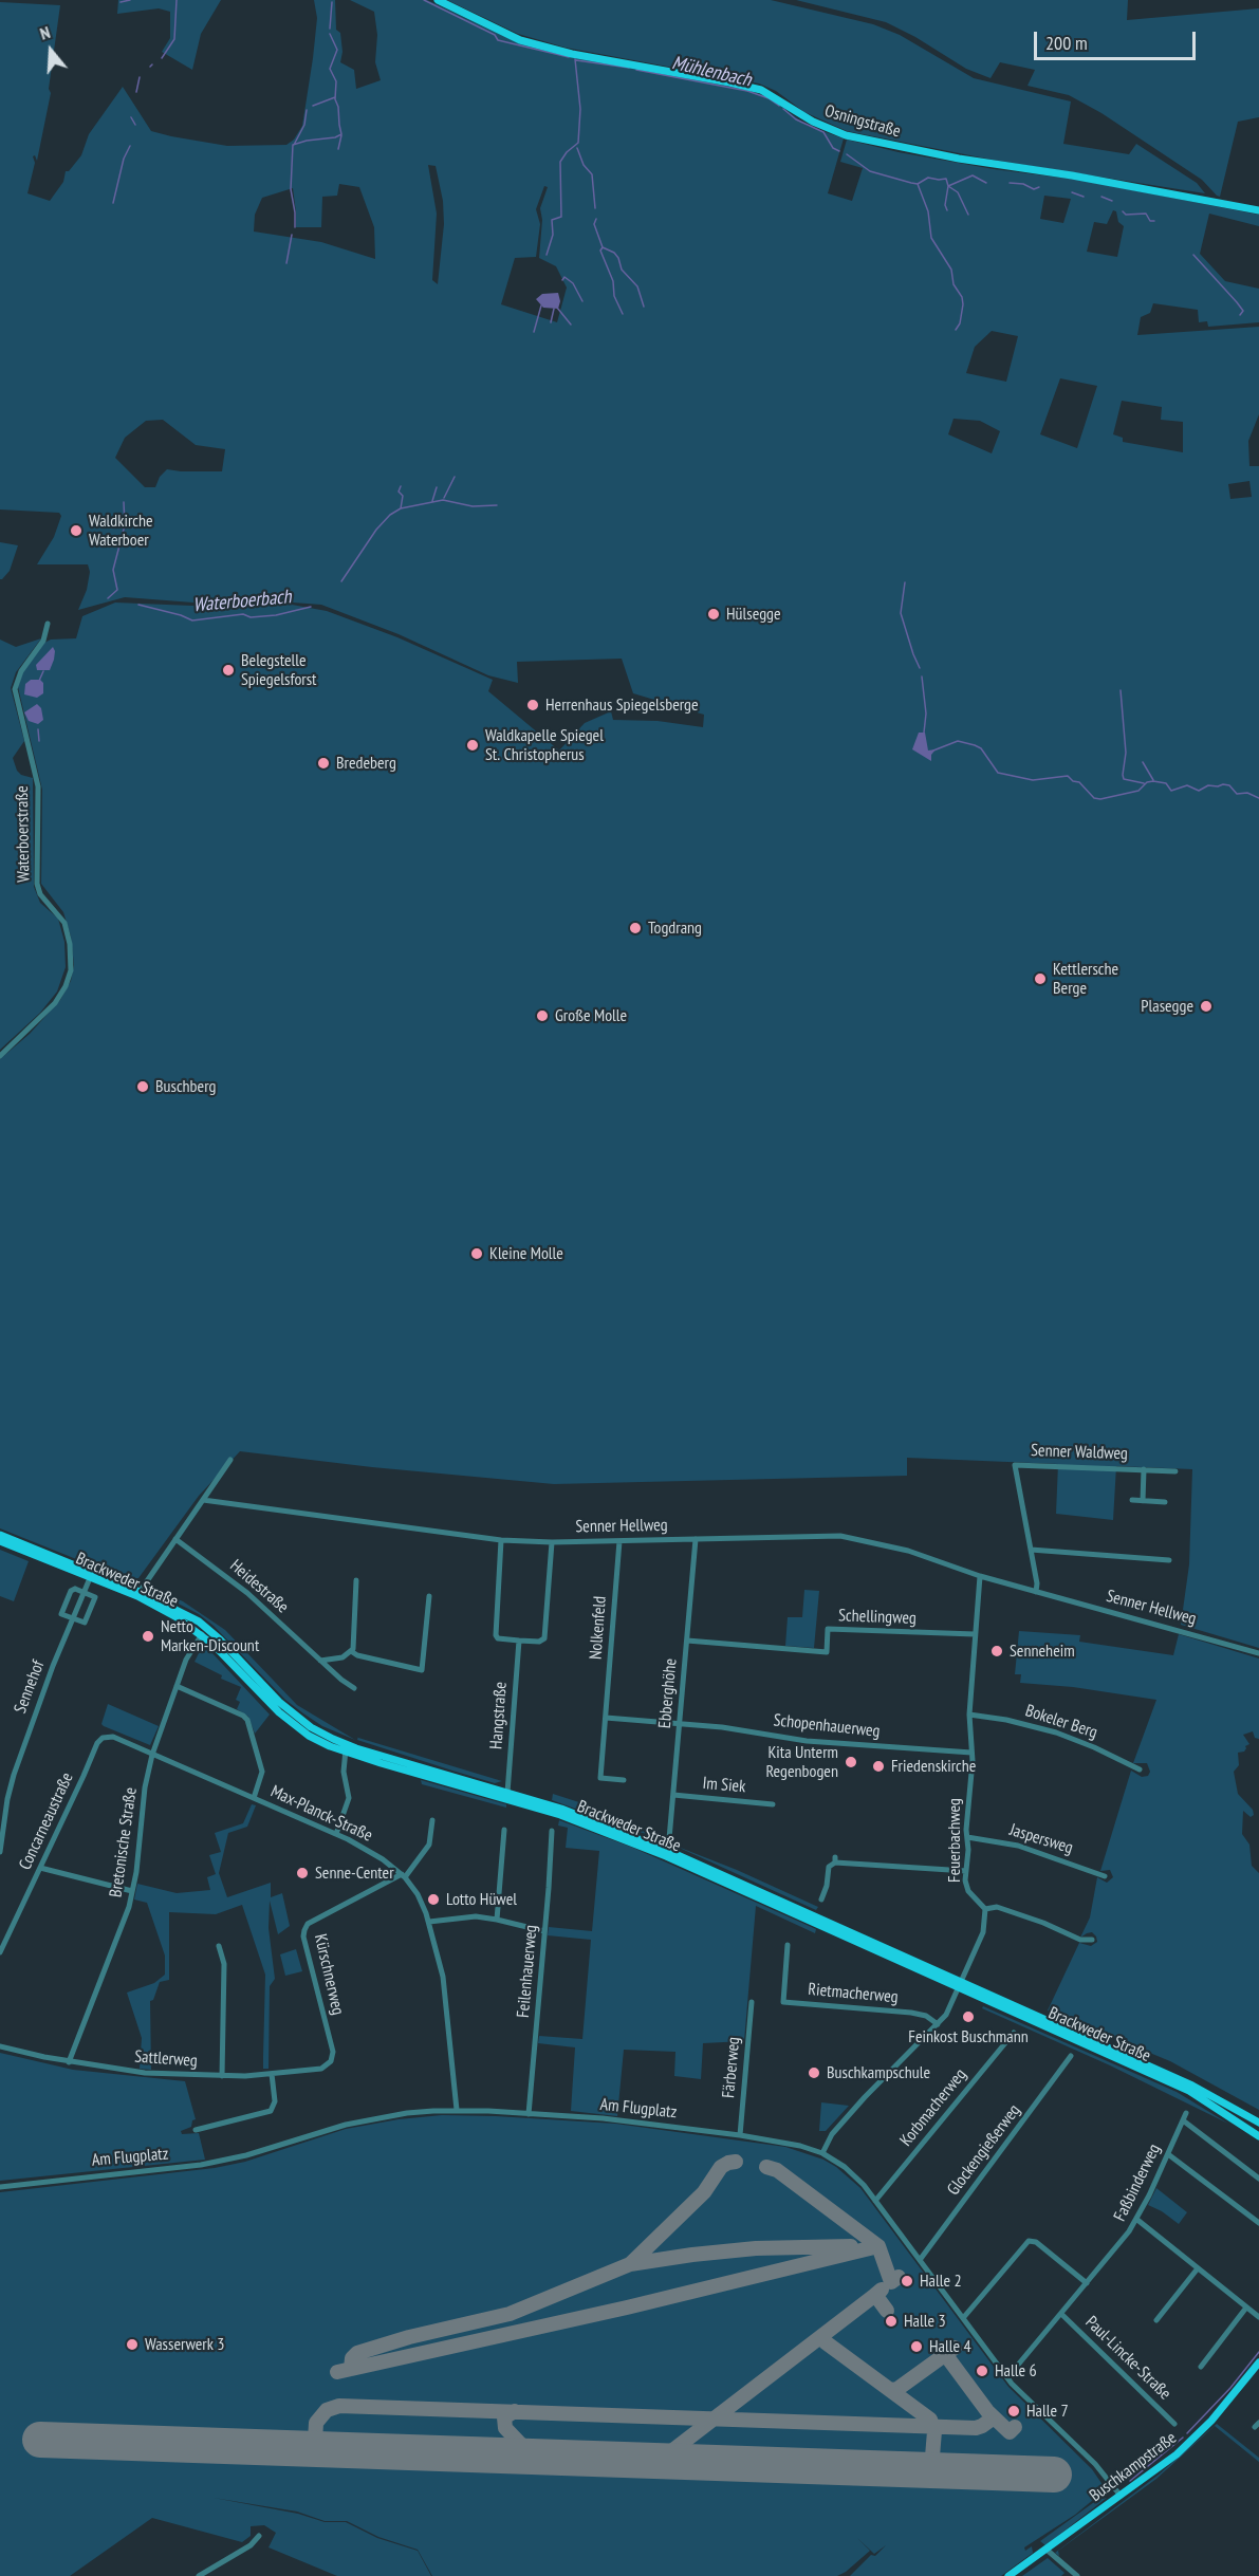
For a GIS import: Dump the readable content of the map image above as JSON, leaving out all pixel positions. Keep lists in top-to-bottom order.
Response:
{
  "streets": {
    "main road": ["Osningstraße", "Brackweder Straße", "Buschkampstraße"],
    "street": [
      "Waterboerstraße",
      "Senner Waldweg",
      "Senner Hellweg",
      "Heidestraße",
      "Schellingweg",
      "Nolkenfeld",
      "Sennehof",
      "Ebberghöhe",
      "Hangstraße",
      "Bokeler Berg",
      "Schopenhauerweg",
      "Im Siek",
      "Max-Planck-Straße",
      "Concarneaustraße",
      "Jaspersweg",
      "Feuerbachweg",
      "Bretonische Straße",
      "Feilenhauerweg",
      "Kürschnerweg",
      "Rietmacherweg",
      "Sattlerweg",
      "Färberweg",
      "Korbmacherweg",
      "Am Flugplatz",
      "Glockengießerweg",
      "Faßbinderweg",
      "Paul-Lincke-Straße"
    ]
  },
  "crossings": [
    ["Senner Hellweg", "Nolkenfeld"],
    ["Senner Hellweg", "Ebberghöhe"],
    ["Senner Hellweg", "Feuerbachweg"],
    ["Brackweder Straße", "Sennehof"],
    ["Brackweder Straße", "Ebberghöhe"],
    ["Brackweder Straße", "Hangstraße"],
    ["Brackweder Straße", "Bretonische Straße"],
    ["Schellingweg", "Ebberghöhe"],
    ["Schellingweg", "Feuerbachweg"],
    ["Ebberghöhe", "Schopenhauerweg"],
    ["Ebberghöhe", "Im Siek"],
    ["Bokeler Berg", "Feuerbachweg"],
    ["Schopenhauerweg", "Feuerbachweg"],
    ["Max-Planck-Straße", "Concarneaustraße"],
    ["Max-Planck-Straße", "Bretonische Straße"],
    ["Max-Planck-Straße", "Kürschnerweg"],
    ["Max-Planck-Straße", "Am Flugplatz"],
    ["Jaspersweg", "Feuerbachweg"],
    ["Bretonische Straße", "Sattlerweg"],
    ["Feilenhauerweg", "Am Flugplatz"],
    ["Kürschnerweg", "Sattlerweg"],
    ["Färberweg", "Am Flugplatz"],
    ["Korbmacherweg", "Am Flugplatz"],
    ["Am Flugplatz", "Glockengießerweg"],
    ["Am Flugplatz", "Faßbinderweg"],
    ["Am Flugplatz", "Buschkampstraße"],
    ["Faßbinderweg", "Paul-Lincke-Straße"]
  ],
  "water": ["Mühlenbach", "Waterboerbach"],
  "places": [
    "Waldkirche Waterboer",
    "Hülsegge",
    "Belegstelle Spiegelsforst",
    "Herrenhaus Spiegelsberge",
    "Waldkapelle Spiegel St. Christopherus",
    "Bredeberg",
    "Togdrang",
    "Kettlersche Berge",
    "Plasegge",
    "Große Molle",
    "Buschberg",
    "Kleine Molle",
    "Netto Marken-Discount",
    "Senneheim",
    "Kita Unterm Regenbogen",
    "Friedenskirche",
    "Senne-Center",
    "Lotto Hüwel",
    "Feinkost Buschmann",
    "Buschkampschule",
    "Halle 2",
    "Halle 3",
    "Wasserwerk 3",
    "Halle 4",
    "Halle 6",
    "Halle 7"
  ],
  "scale_bar": "200 m",
  "north": "top"
}
